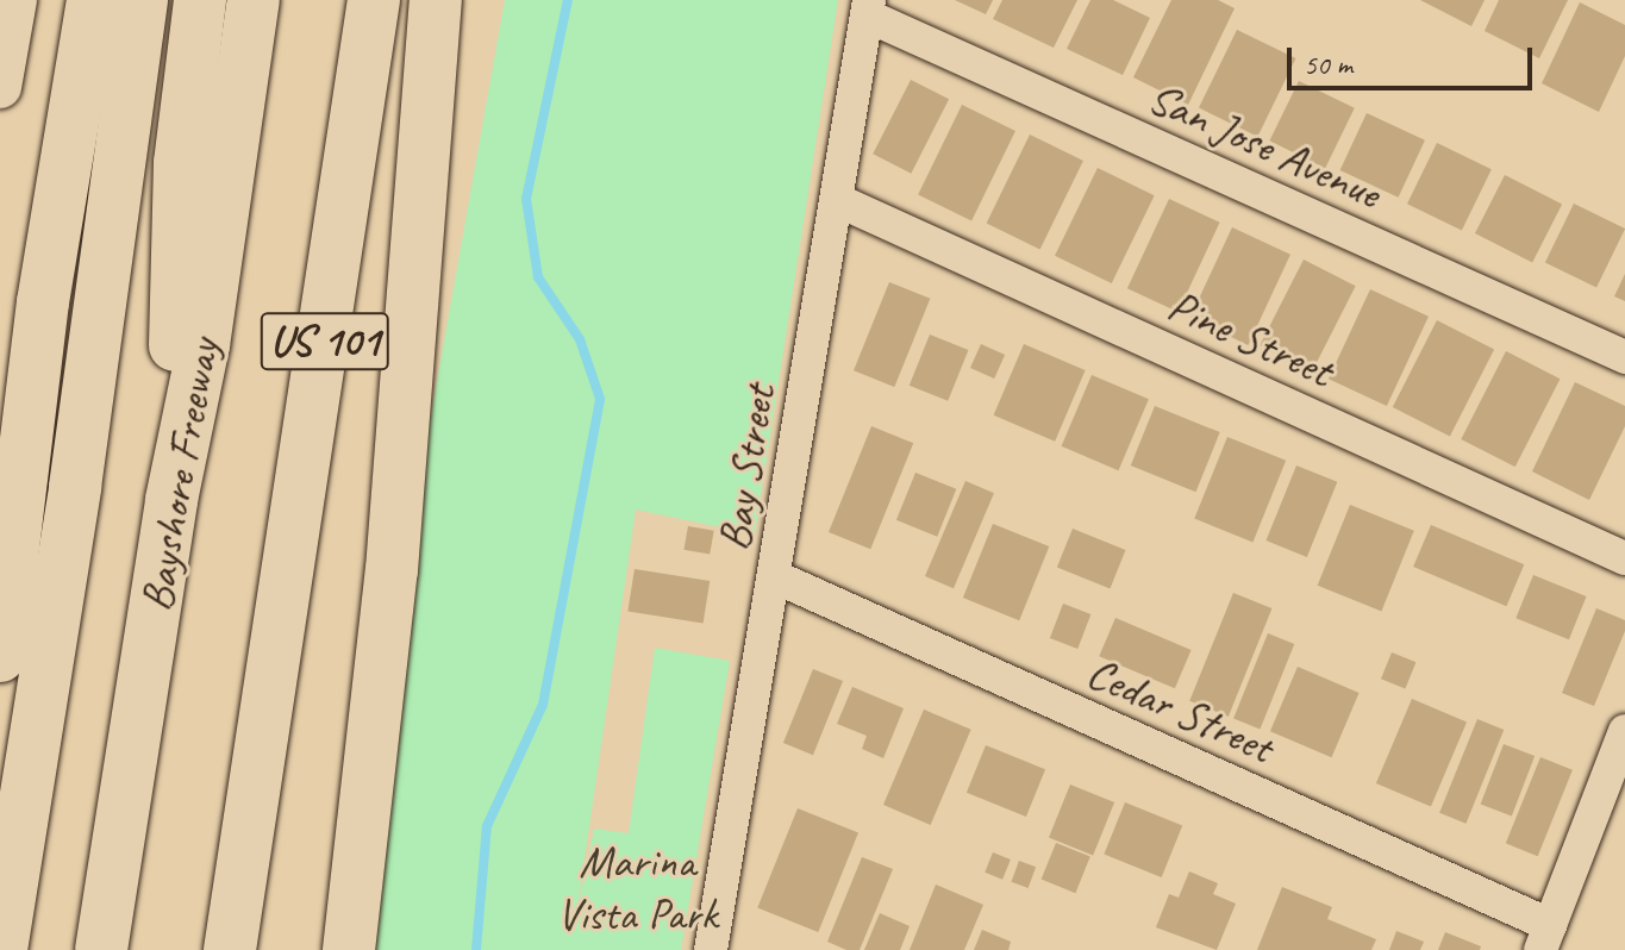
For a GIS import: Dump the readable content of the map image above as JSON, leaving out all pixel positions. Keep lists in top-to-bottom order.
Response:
{
  "streets": {
    "highway": ["US 101", "Bayshore Freeway"],
    "street": [
      "San Jose Avenue",
      "Pine Street",
      "Bay Street",
      "Cedar Street"
    ]
  },
  "crossings": [
    ["San Jose Avenue", "Bay Street"],
    ["Pine Street", "Bay Street"],
    ["Bay Street", "Cedar Street"]
  ],
  "parks": ["Marina Vista Park"],
  "scale_bar": "50 m"
}
